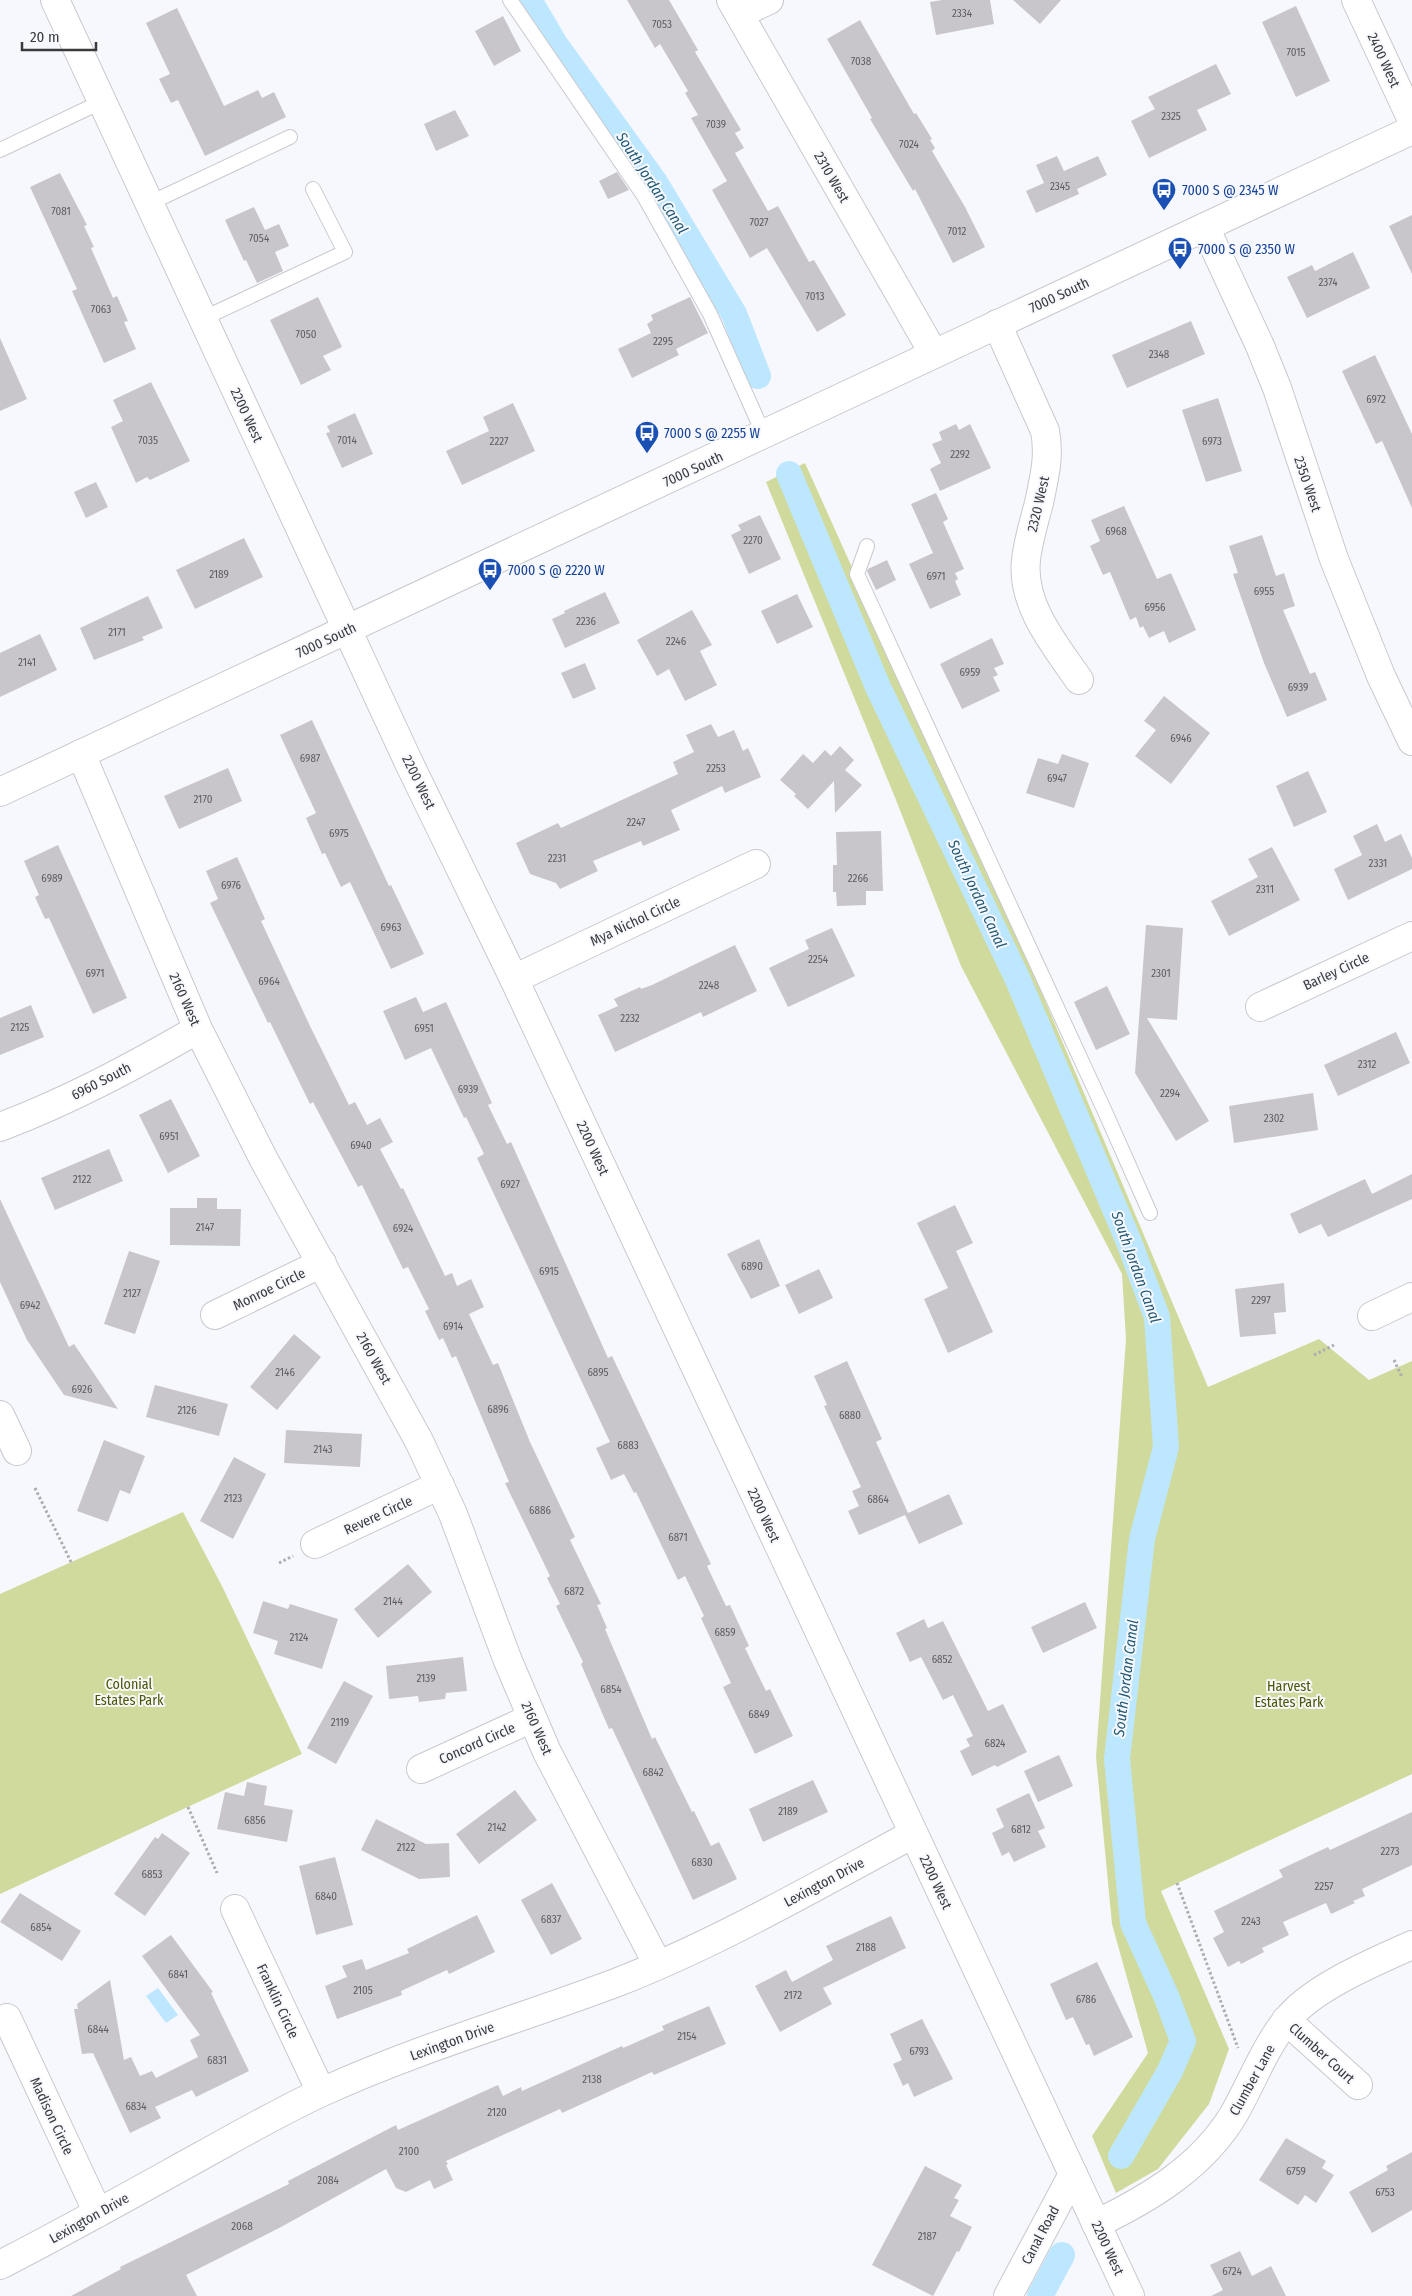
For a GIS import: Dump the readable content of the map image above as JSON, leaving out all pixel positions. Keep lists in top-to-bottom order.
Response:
{
  "streets": {
    "street": [
      "2400 West",
      "2310 West",
      "7000 South",
      "2200 West",
      "2350 West",
      "2320 West",
      "Mya Nichol Circle",
      "Barley Circle",
      "2160 West",
      "6960 South",
      "Monroe Circle",
      "Revere Circle",
      "Concord Circle",
      "Lexington Drive",
      "Franklin Circle",
      "Clumber Court",
      "Clumber Lane",
      "Madison Circle",
      "Canal Road"
    ]
  },
  "crossings": [
    ["2310 West", "7000 South"],
    ["7000 South", "2200 West"],
    ["7000 South", "2350 West"],
    ["7000 South", "2320 West"],
    ["7000 South", "2160 West"],
    ["2200 West", "Mya Nichol Circle"],
    ["2200 West", "Lexington Drive"],
    ["2200 West", "Clumber Lane"],
    ["2200 West", "Canal Road"],
    ["2160 West", "6960 South"],
    ["2160 West", "Monroe Circle"],
    ["2160 West", "Revere Circle"],
    ["2160 West", "Concord Circle"],
    ["2160 West", "Lexington Drive"],
    ["Lexington Drive", "Franklin Circle"],
    ["Lexington Drive", "Madison Circle"],
    ["Clumber Court", "Clumber Lane"]
  ],
  "water": ["South Jordan Canal"],
  "parks": ["Colonial Estates Park", "Harvest Estates Park"],
  "places": {
    "bus stop": [
      "7000 S @ 2345 W",
      "7000 S @ 2350 W",
      "7000 S @ 2255 W",
      "7000 S @ 2220 W"
    ]
  },
  "house_numbers": [
    "2334",
    "7053",
    "7015",
    "7038",
    "2325",
    "7039",
    "7024",
    "2345",
    "7081",
    "7027",
    "7012",
    "7054",
    "2374",
    "7013",
    "7063",
    "7050",
    "2295",
    "2348",
    "6972",
    "7035",
    "7014",
    "2227",
    "6973",
    "2292",
    "6968",
    "2270",
    "2189",
    "6971",
    "6955",
    "6956",
    "2236",
    "2171",
    "2246",
    "2141",
    "6959",
    "6939",
    "6946",
    "6987",
    "2253",
    "6947",
    "2170",
    "2247",
    "6975",
    "2231",
    "2331",
    "6989",
    "2266",
    "6976",
    "2311",
    "6963",
    "2254",
    "6971",
    "2301",
    "6964",
    "2248",
    "2232",
    "2125",
    "6951",
    "2312",
    "6939",
    "2294",
    "2302",
    "6951",
    "6940",
    "2122",
    "6927",
    "2147",
    "6924",
    "6890",
    "6915",
    "2127",
    "2297",
    "6942",
    "6914",
    "2146",
    "6895",
    "6926",
    "6896",
    "2126",
    "6880",
    "6883",
    "2143",
    "2123",
    "6864",
    "6886",
    "6871",
    "6872",
    "2144",
    "6859",
    "2124",
    "6852",
    "2139",
    "6854",
    "6849",
    "2119",
    "6824",
    "6842",
    "2189",
    "6856",
    "2142",
    "6812",
    "2122",
    "2273",
    "6830",
    "6853",
    "2257",
    "6840",
    "6837",
    "2243",
    "6854",
    "2188",
    "6841",
    "2105",
    "2172",
    "6786",
    "6844",
    "2154",
    "6793",
    "6831",
    "2138",
    "6834",
    "2120",
    "2100",
    "6759",
    "2084",
    "6753",
    "2068",
    "2187",
    "6724"
  ],
  "scale_bar": "20 m"
}
